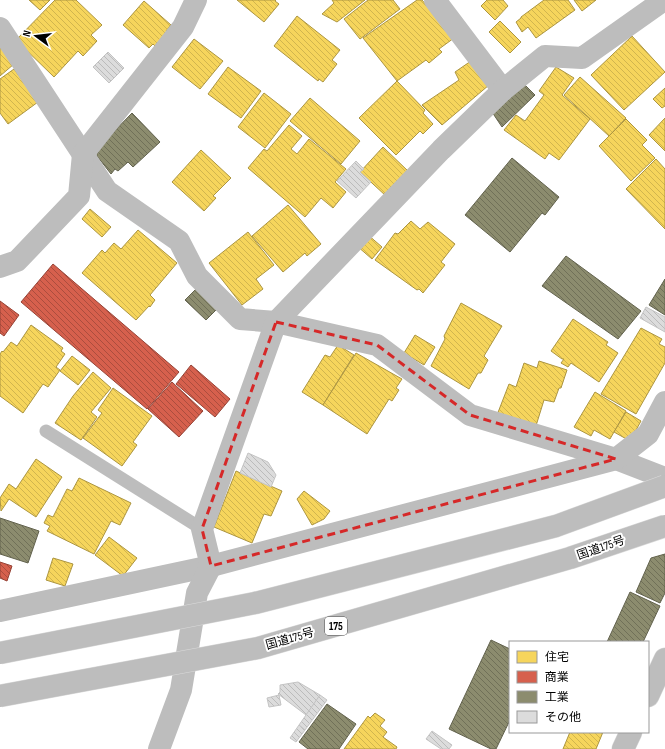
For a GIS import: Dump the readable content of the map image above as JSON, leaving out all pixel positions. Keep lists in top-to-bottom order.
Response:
{
  "streets": {
    "main road": ["国道175号", "175"]
  },
  "legend": [
    "住宅",
    "商業",
    "工業",
    "その他"
  ],
  "north": "left"
}
